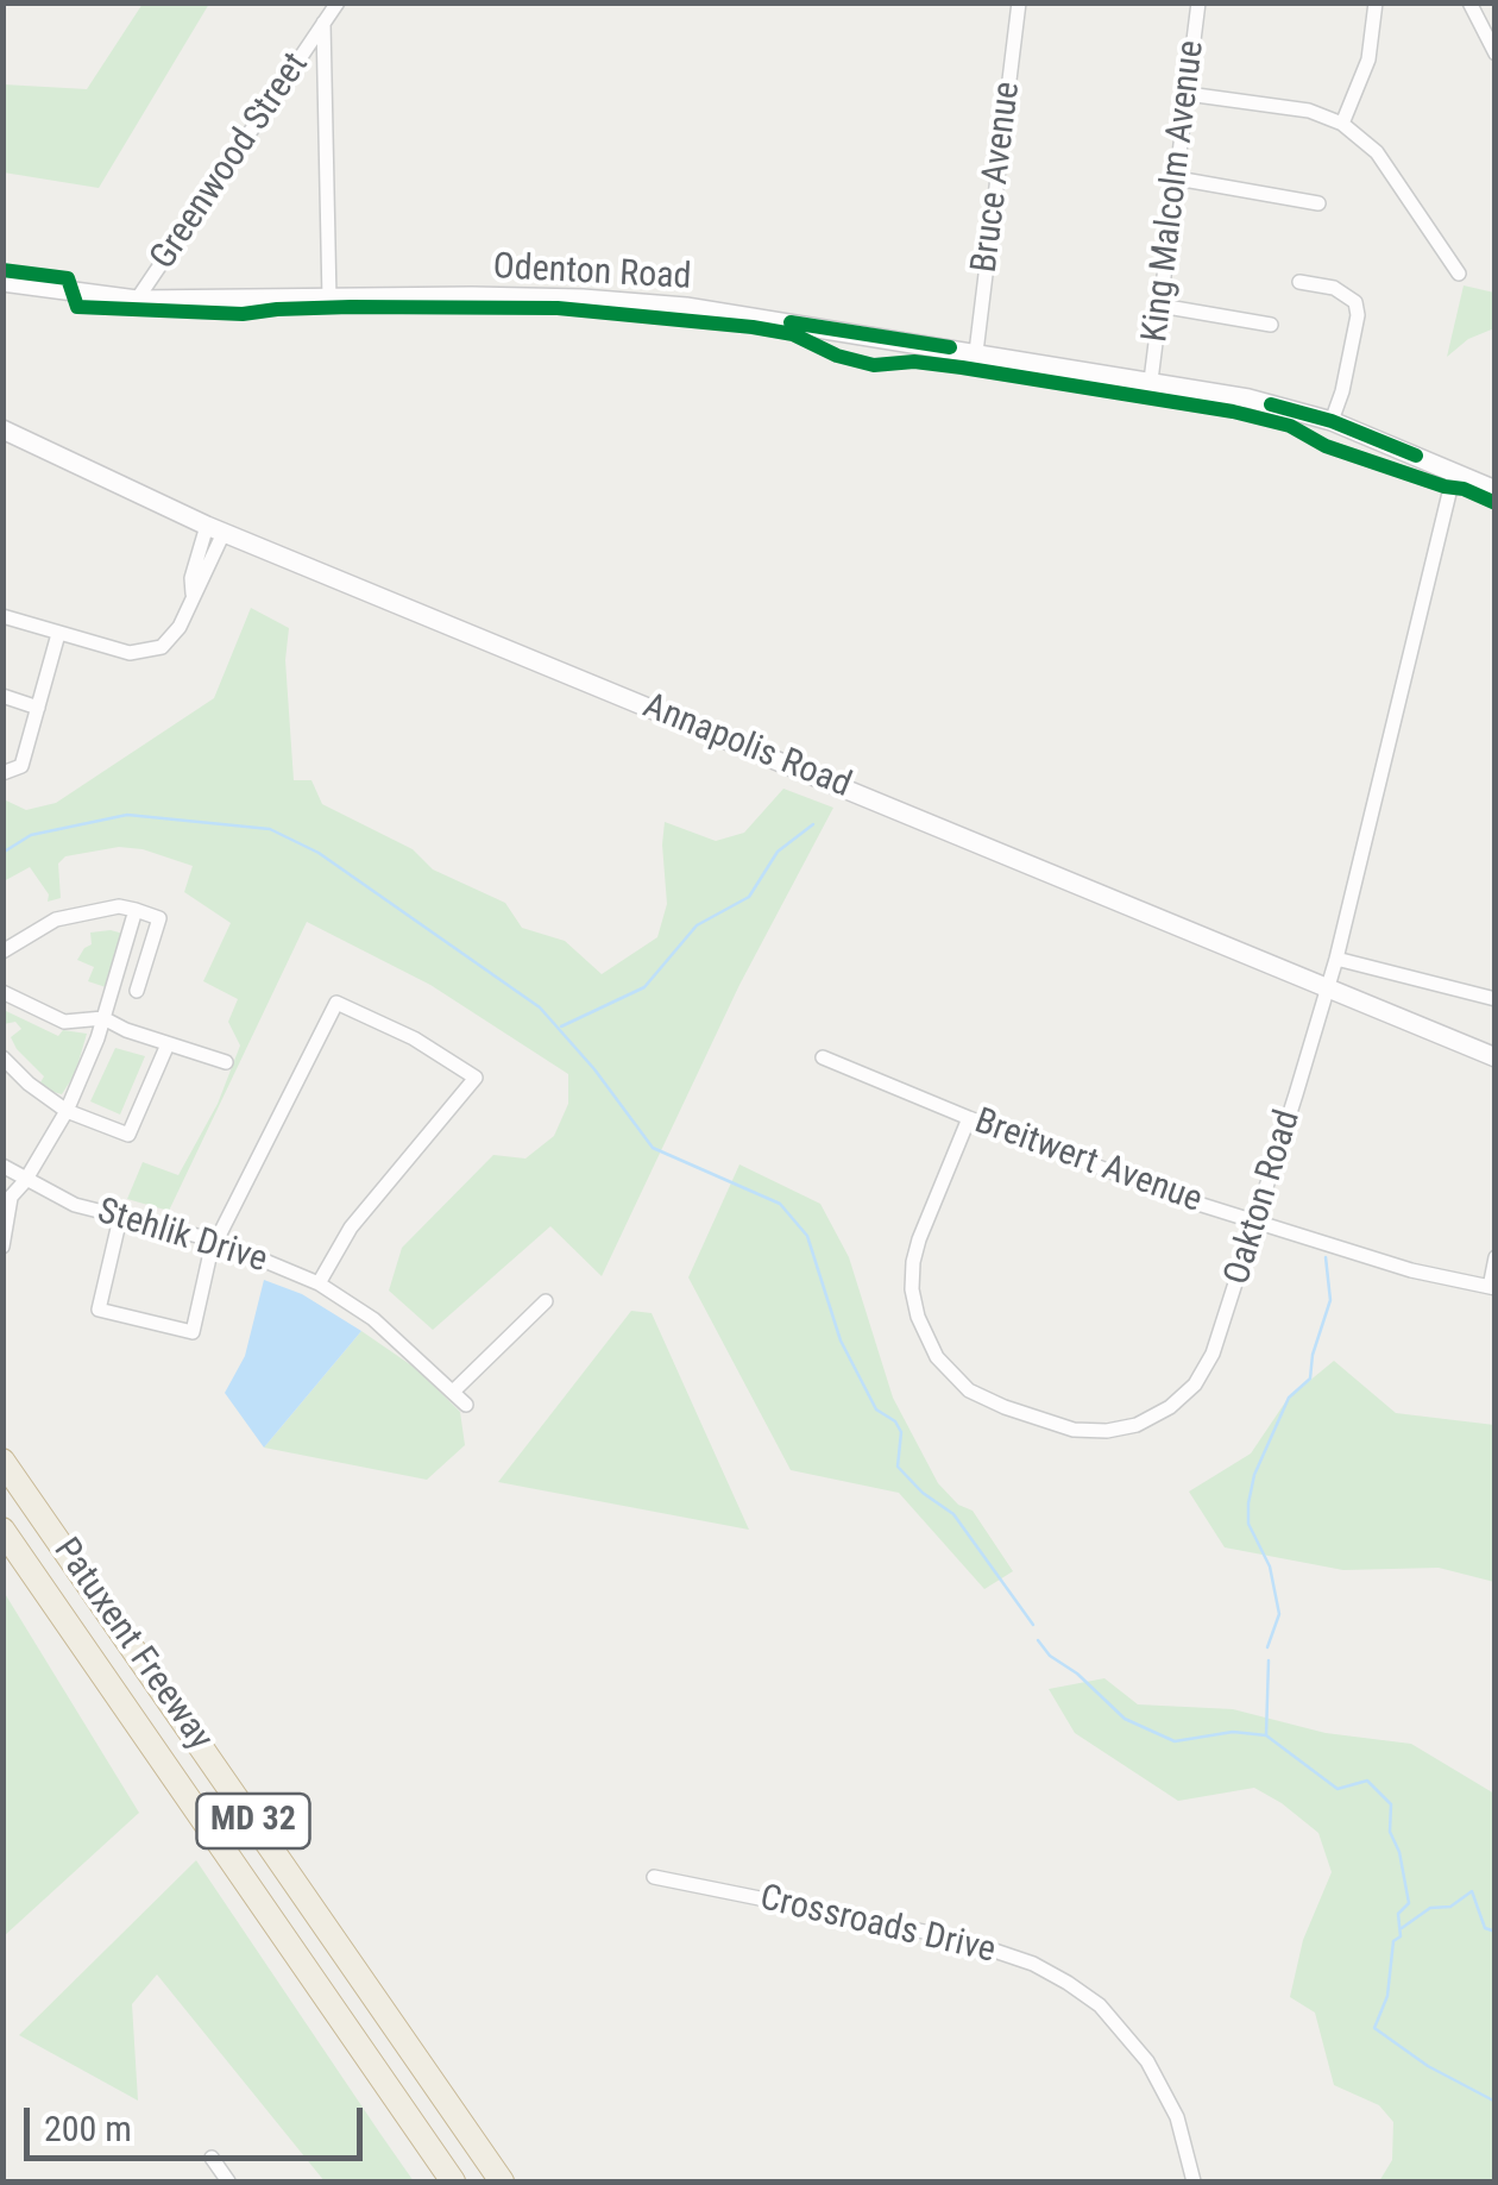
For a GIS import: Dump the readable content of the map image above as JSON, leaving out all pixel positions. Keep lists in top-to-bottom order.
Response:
{
  "streets": {
    "highway": ["Patuxent Freeway", "MD 32"],
    "main road": ["Odenton Road", "Annapolis Road"],
    "street": [
      "Greenwood Street",
      "Bruce Avenue",
      "King Malcolm Avenue",
      "Breitwert Avenue",
      "Oakton Road",
      "Stehlik Drive",
      "Crossroads Drive"
    ]
  },
  "crossings": [
    ["Greenwood Street", "Odenton Road"],
    ["Bruce Avenue", "Odenton Road"],
    ["King Malcolm Avenue", "Odenton Road"],
    ["Odenton Road", "Oakton Road"],
    ["Annapolis Road", "Oakton Road"],
    ["Breitwert Avenue", "Oakton Road"]
  ],
  "scale_bar": "200 m"
}
